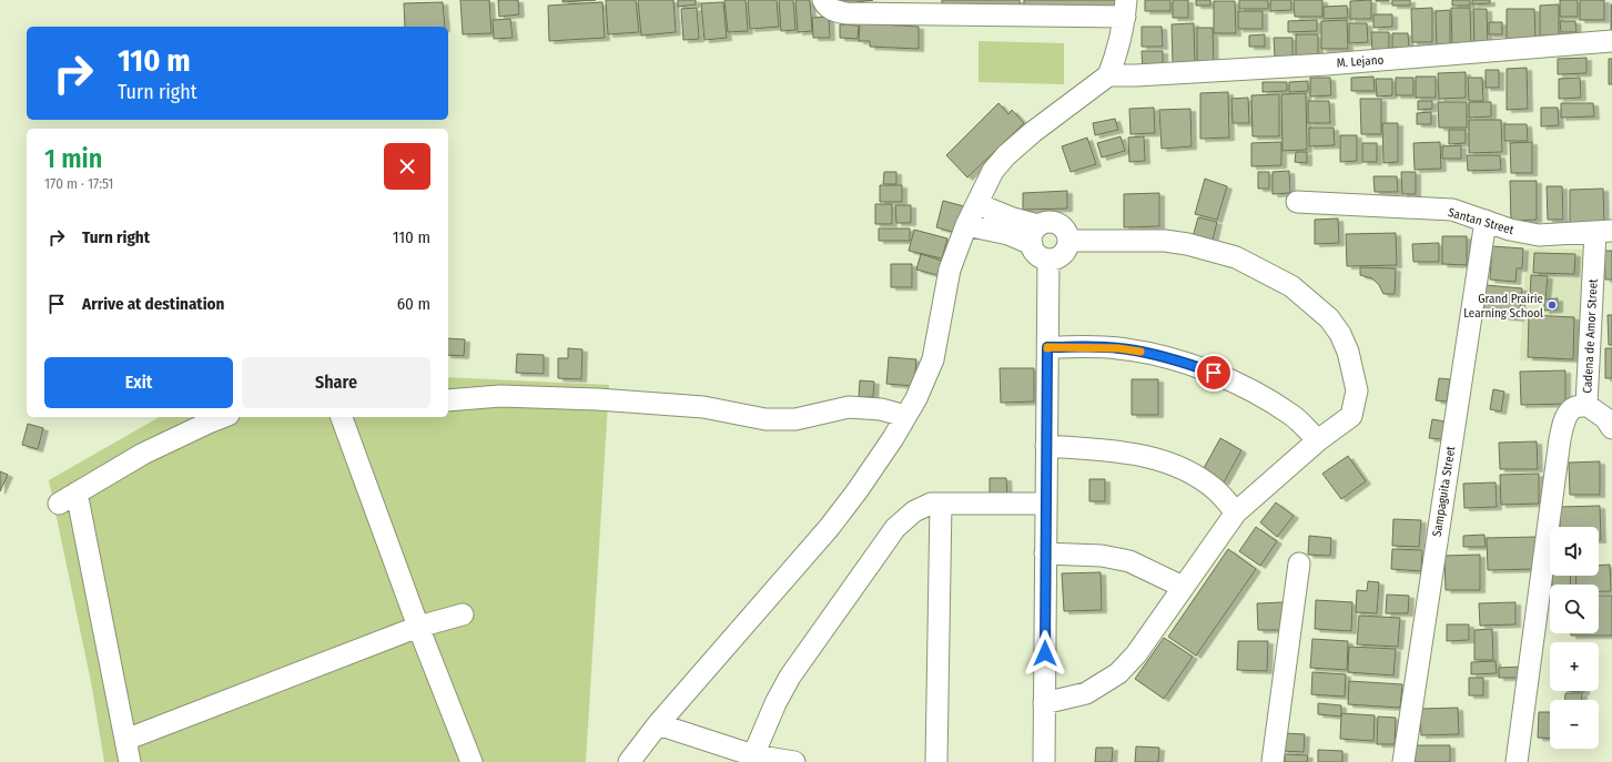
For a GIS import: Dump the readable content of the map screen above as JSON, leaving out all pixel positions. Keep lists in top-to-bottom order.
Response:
{
  "streets": {
    "street": [
      "M. Lejano",
      "Santan Street",
      "Cadena de Amor Street",
      "Sampaguita Street"
    ]
  },
  "crossings": [
    ["Santan Street", "Cadena de Amor Street"],
    ["Santan Street", "Sampaguita Street"]
  ],
  "places": ["Grand Prairie Learning School"],
  "page": {
    "turn": ["110 m", "Turn right"],
    "heading": ["1 min", "170 m · 17:51"],
    "list": [
      {
        "name": "Turn right",
        "value": "110 m"
      },
      {
        "name": "Arrive at destination",
        "value": "60 m"
      }
    ],
    "buttons": ["Exit", "Share"],
    "map_buttons": ["+", "−"]
  }
}
